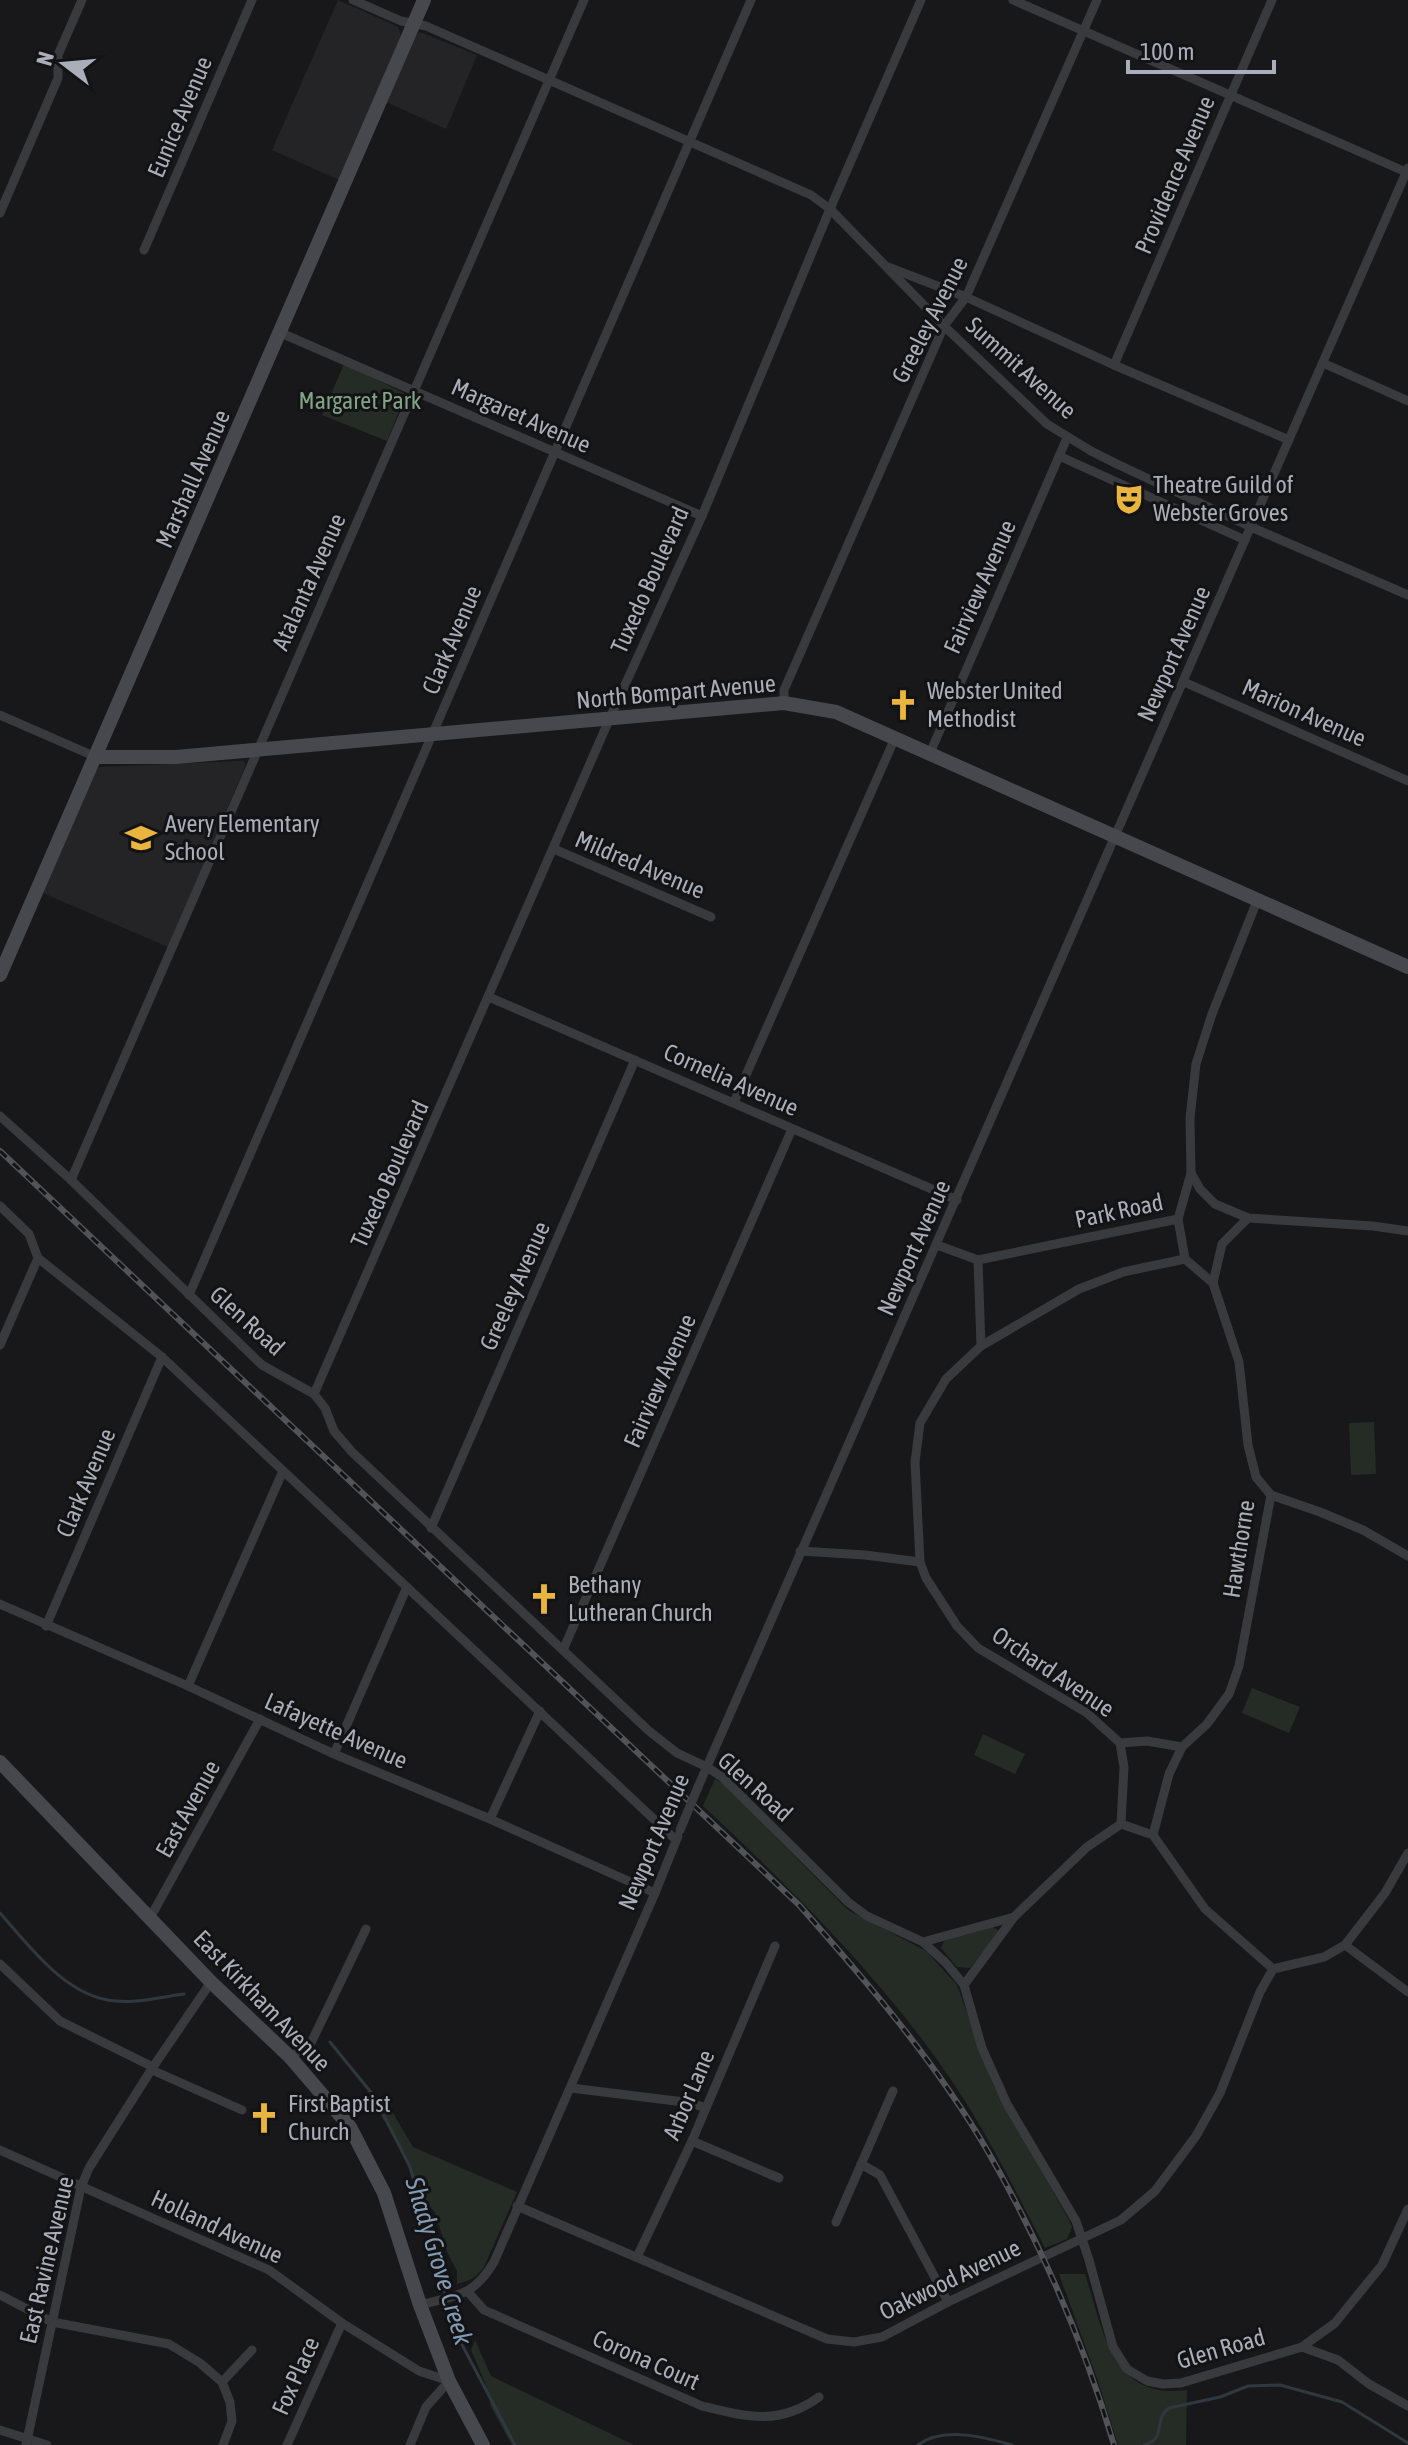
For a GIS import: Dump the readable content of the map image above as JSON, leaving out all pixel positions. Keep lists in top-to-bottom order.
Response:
{
  "streets": {
    "street": [
      "Eunice Avenue",
      "Providence Avenue",
      "Greeley Avenue",
      "Summit Avenue",
      "Margaret Avenue",
      "Marshall Avenue",
      "Tuxedo Boulevard",
      "Atalanta Avenue",
      "Fairview Avenue",
      "Clark Avenue",
      "Newport Avenue",
      "North Bompart Avenue",
      "Marion Avenue",
      "Mildred Avenue",
      "Cornelia Avenue",
      "Park Road",
      "Glen Road",
      "Hawthorne",
      "Orchard Avenue",
      "Lafayette Avenue",
      "East Avenue",
      "East Kirkham Avenue",
      "Arbor Lane",
      "Holland Avenue",
      "East Ravine Avenue",
      "Oakwood Avenue",
      "Corona Court",
      "Fox Place"
    ]
  },
  "crossings": [
    ["Providence Avenue", "Summit Avenue"],
    ["Greeley Avenue", "Summit Avenue"],
    ["Greeley Avenue", "North Bompart Avenue"],
    ["Greeley Avenue", "Cornelia Avenue"],
    ["Greeley Avenue", "Glen Road"],
    ["Summit Avenue", "Marshall Avenue"],
    ["Summit Avenue", "Tuxedo Boulevard"],
    ["Summit Avenue", "Atalanta Avenue"],
    ["Summit Avenue", "Fairview Avenue"],
    ["Summit Avenue", "Clark Avenue"],
    ["Summit Avenue", "Newport Avenue"],
    ["Margaret Avenue", "Marshall Avenue"],
    ["Margaret Avenue", "Tuxedo Boulevard"],
    ["Margaret Avenue", "Atalanta Avenue"],
    ["Margaret Avenue", "Clark Avenue"],
    ["Marshall Avenue", "North Bompart Avenue"],
    ["Tuxedo Boulevard", "North Bompart Avenue"],
    ["Tuxedo Boulevard", "Mildred Avenue"],
    ["Tuxedo Boulevard", "Cornelia Avenue"],
    ["Tuxedo Boulevard", "Glen Road"],
    ["Atalanta Avenue", "North Bompart Avenue"],
    ["Atalanta Avenue", "Glen Road"],
    ["Fairview Avenue", "North Bompart Avenue"],
    ["Fairview Avenue", "Cornelia Avenue"],
    ["Fairview Avenue", "Glen Road"],
    ["Clark Avenue", "North Bompart Avenue"],
    ["Clark Avenue", "Glen Road"],
    ["Clark Avenue", "Lafayette Avenue"],
    ["Newport Avenue", "North Bompart Avenue"],
    ["Newport Avenue", "Marion Avenue"],
    ["Newport Avenue", "Cornelia Avenue"],
    ["Newport Avenue", "Glen Road"],
    ["Newport Avenue", "Lafayette Avenue"],
    ["Newport Avenue", "Oakwood Avenue"],
    ["Newport Avenue", "Corona Court"],
    ["Glen Road", "Oakwood Avenue"],
    ["Hawthorne", "Orchard Avenue"],
    ["Lafayette Avenue", "East Avenue"],
    ["East Avenue", "East Kirkham Avenue"],
    ["East Kirkham Avenue", "Holland Avenue"],
    ["East Kirkham Avenue", "East Ravine Avenue"],
    ["Arbor Lane", "Oakwood Avenue"],
    ["Holland Avenue", "East Ravine Avenue"],
    ["Holland Avenue", "Fox Place"]
  ],
  "water": ["Shady Grove Creek"],
  "parks": ["Margaret Park"],
  "places": {
    "theatre": ["Theatre Guild of Webster Groves"],
    "church": ["Webster United Methodist", "Bethany Lutheran Church", "First Baptist Church"],
    "school or university": ["Avery Elementary School"]
  },
  "scale_bar": "100 m",
  "north": "left"
}
